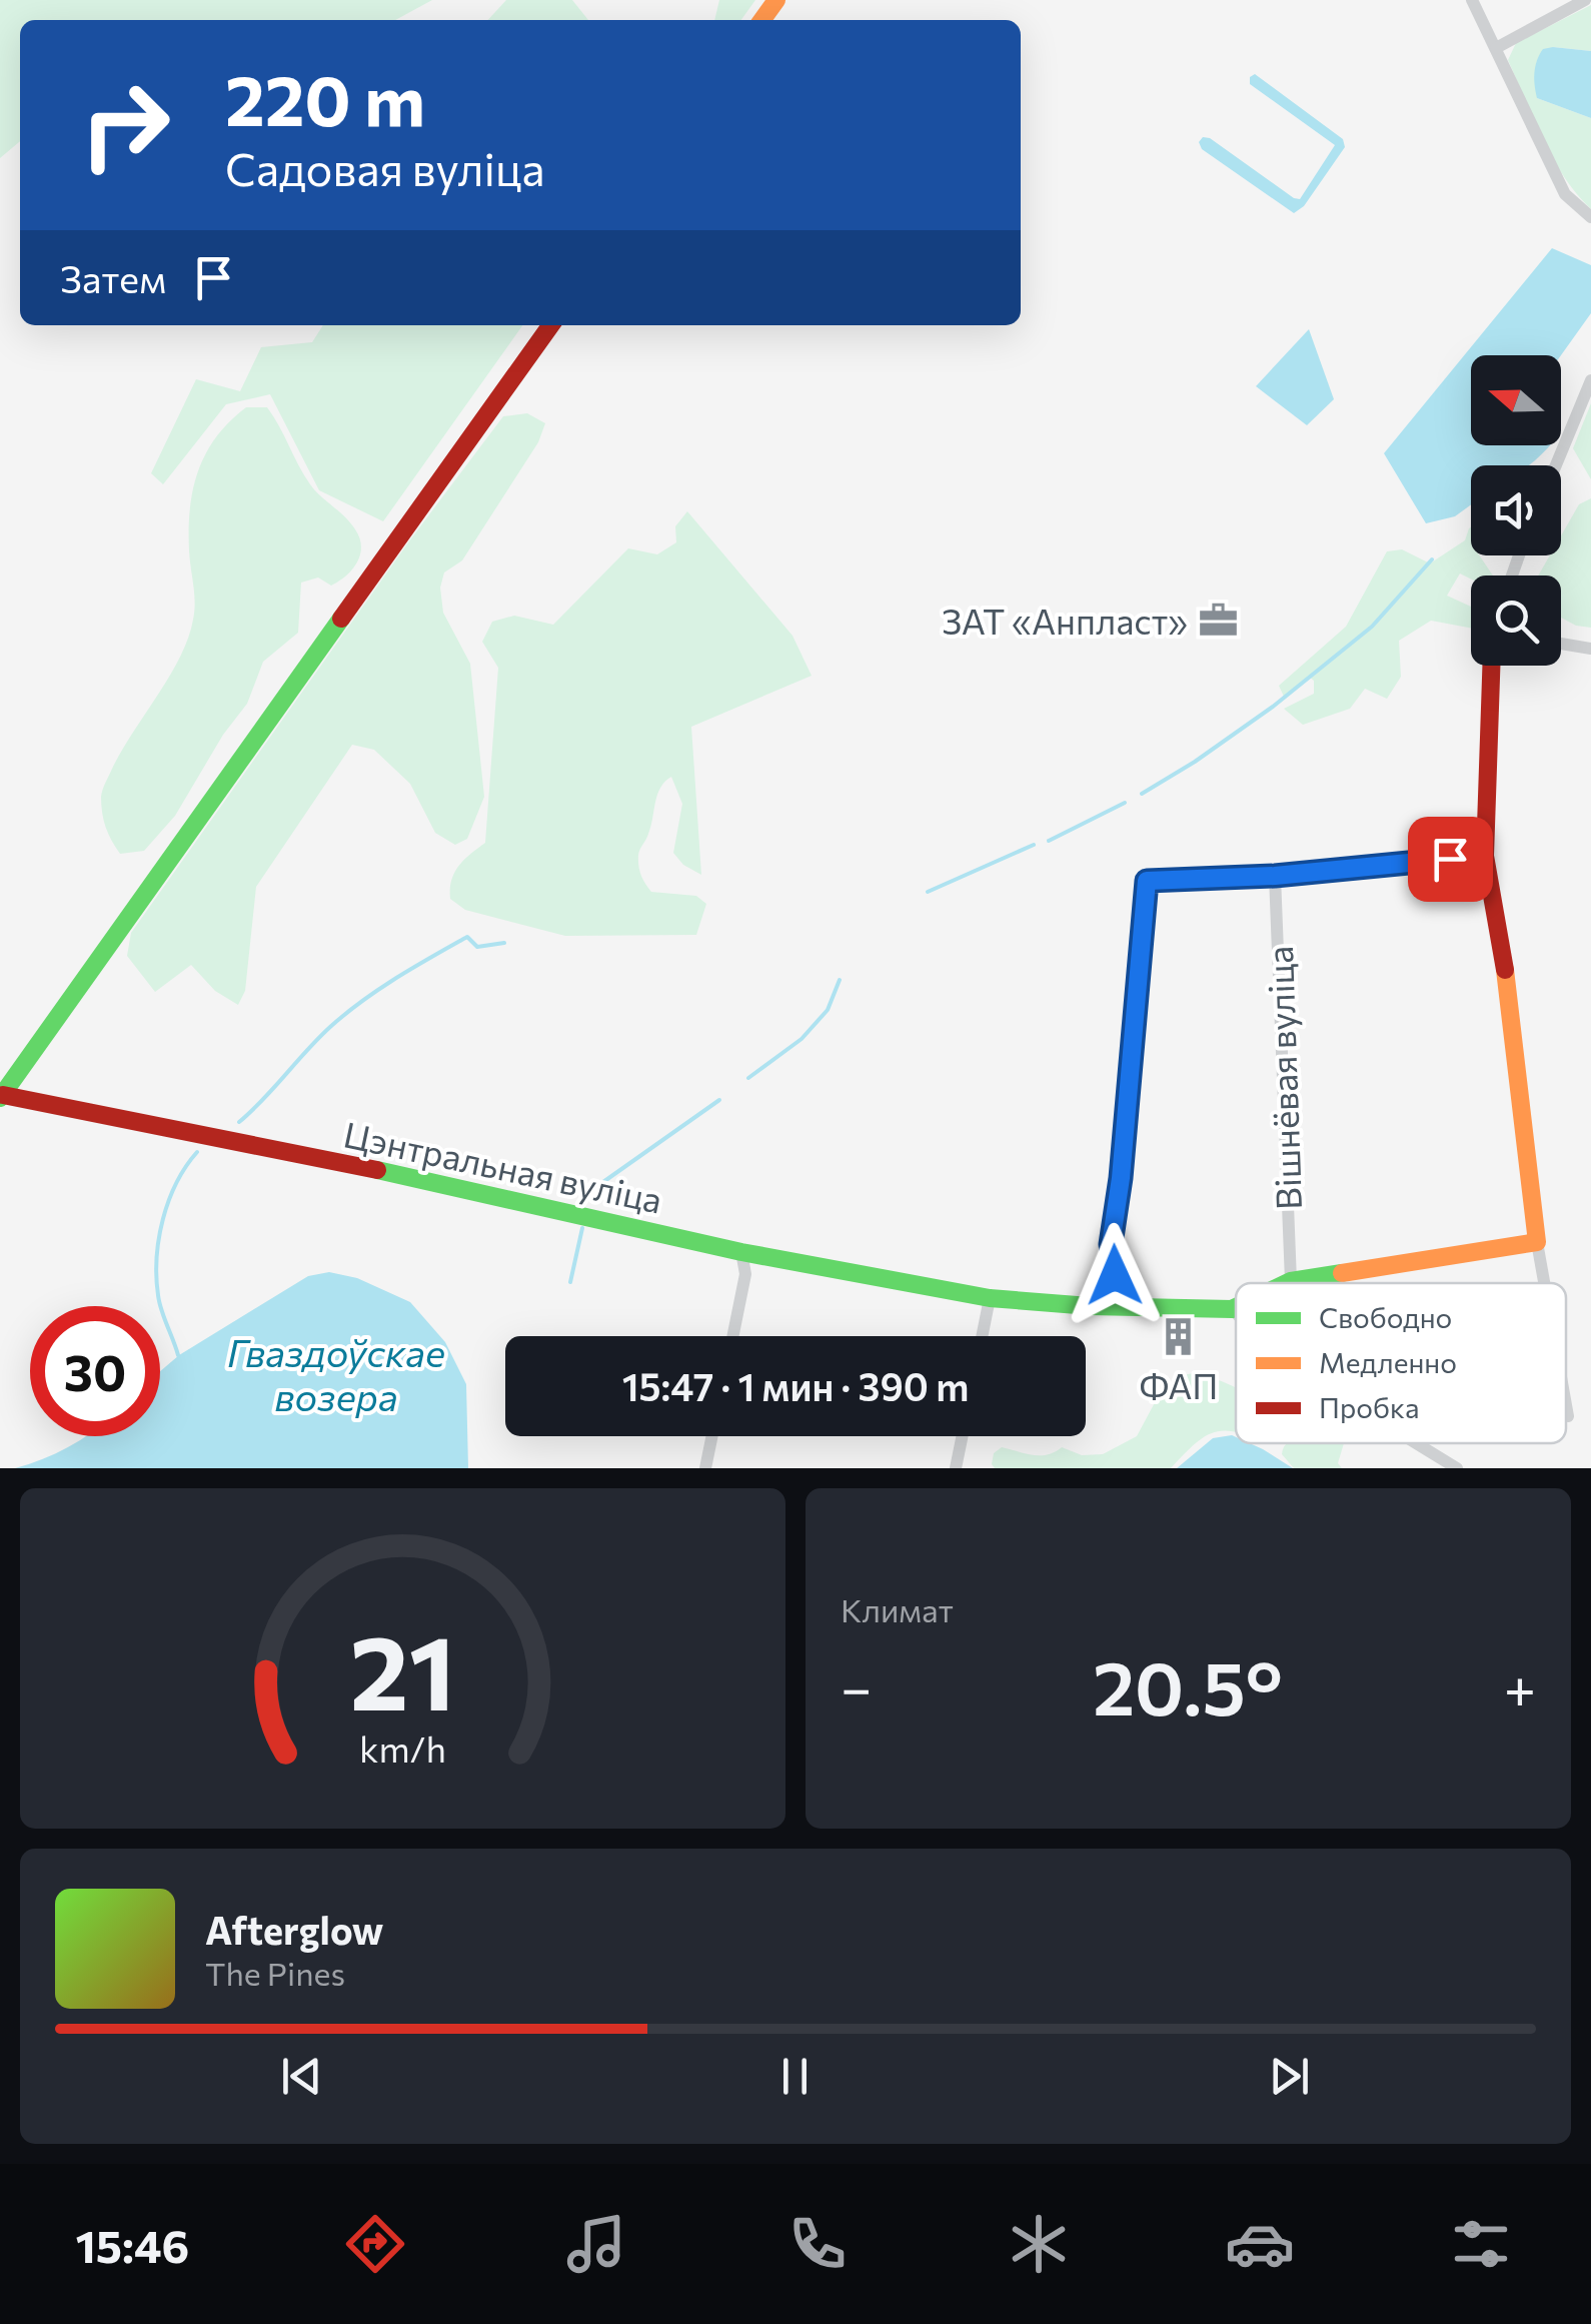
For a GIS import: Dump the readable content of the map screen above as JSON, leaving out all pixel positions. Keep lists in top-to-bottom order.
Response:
{
  "streets": {
    "street": ["Вішнёвая вуліца", "Цэнтральная вуліца"]
  },
  "crossings": [
    ["Вішнёвая вуліца", "Цэнтральная вуліца"]
  ],
  "water": ["Гваздоўскае возера"],
  "places": {
    "office": ["ЗАТ «Анпласт»"],
    "building": ["ФАП"]
  },
  "legend": ["Свободно", "Медленно", "Пробка"],
  "north": "left",
  "page": {
    "turn": ["220 m", "Садовая вуліца"],
    "then": "Затем",
    "limit": "30",
    "trip": "15:47 · 1 мин · 390 m",
    "tile": "Климат",
    "heat": ["−", "20.5°", "+"],
    "song": ["Afterglow", "The Pines"],
    "tabs": "15:46",
    "gauge": ["21", "km/h"]
  }
}
